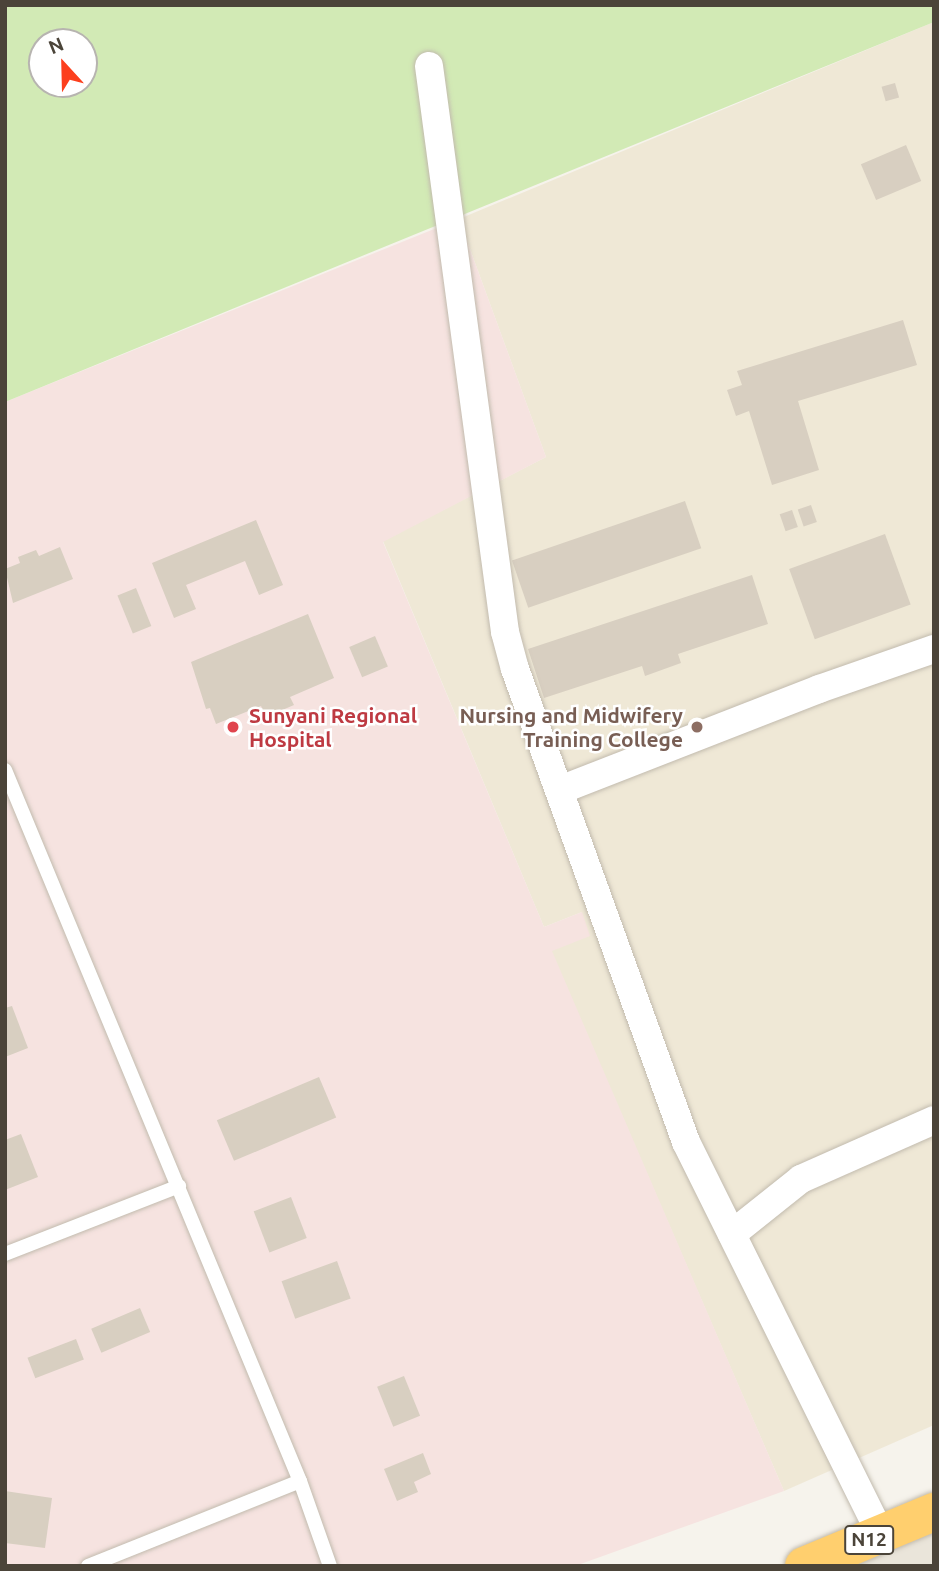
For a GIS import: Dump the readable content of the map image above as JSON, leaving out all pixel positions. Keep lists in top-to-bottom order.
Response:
{
  "streets": {
    "highway": ["N12"]
  },
  "places": ["Sunyani Regional Hospital", "Nursing and Midwifery Training College"],
  "north": "top"
}
